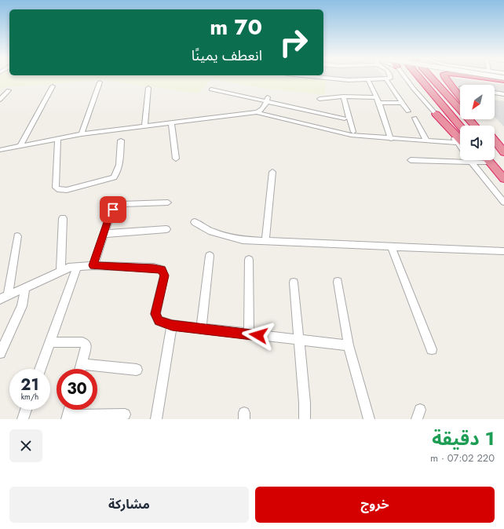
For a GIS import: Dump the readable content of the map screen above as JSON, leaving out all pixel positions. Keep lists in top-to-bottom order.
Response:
{
  "north": "bottom left",
  "page": {
    "turn": ["70 m", "انعطف يمينًا"],
    "speed": "21 km/h",
    "limit": "30",
    "heading": ["1 دقيقة", "220 m · 07:02"],
    "buttons": ["خروج", "مشاركة"]
  }
}
